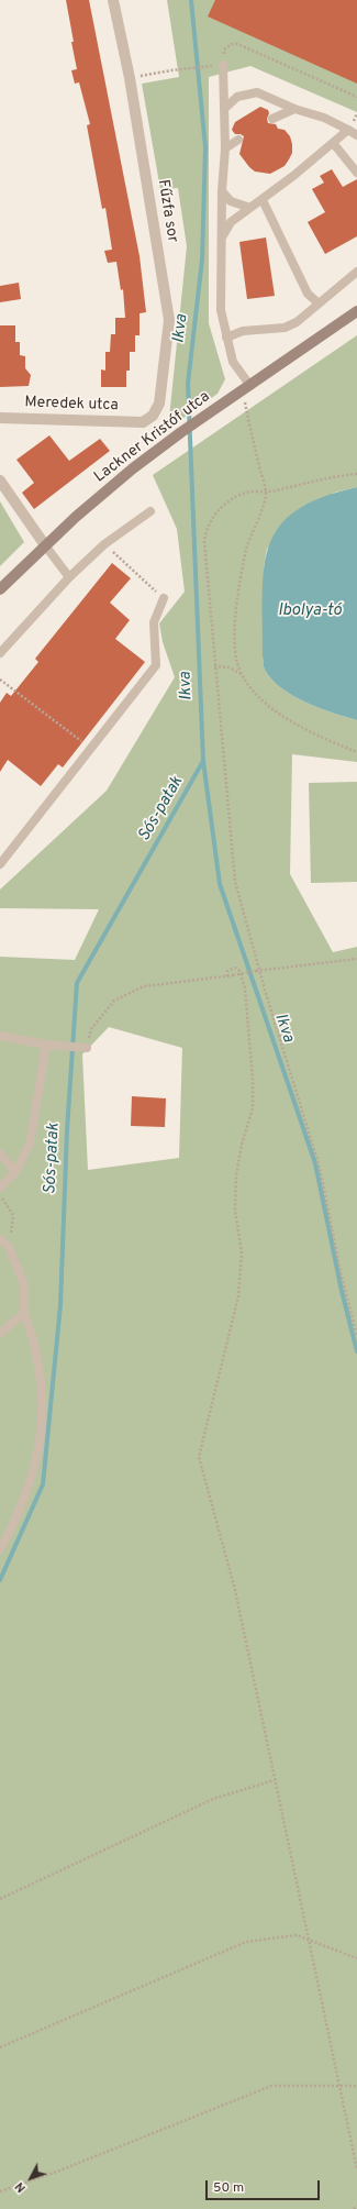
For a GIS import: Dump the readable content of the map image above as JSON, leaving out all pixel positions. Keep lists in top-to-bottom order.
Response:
{
  "streets": {
    "street": ["Fűzfa sor", "Meredek utca", "Lackner Kristóf utca"]
  },
  "crossings": [
    ["Fűzfa sor", "Meredek utca"]
  ],
  "water": ["Ikva", "Ibolya-tó", "Sós-patak"],
  "scale_bar": "50 m",
  "north": "bottom left"
}
